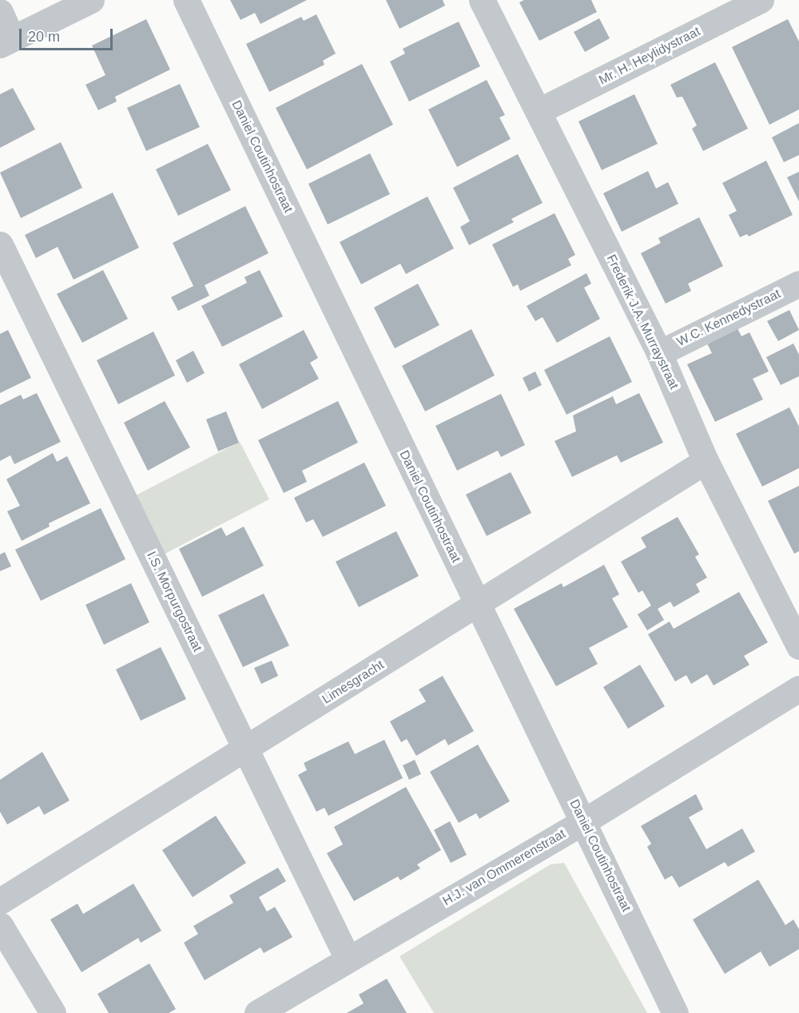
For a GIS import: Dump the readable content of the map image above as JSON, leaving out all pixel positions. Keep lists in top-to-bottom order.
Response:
{
  "streets": {
    "street": [
      "Mr. H. Heylidystraat",
      "Daniel Coutinhostraat",
      "W.C. Kennedystraat",
      "Frederik J.A. Murraystraat",
      "I.S. Morpurgostraat",
      "Limesgracht",
      "H.J. van Ommerenstraat"
    ]
  },
  "crossings": [
    ["Mr. H. Heylidystraat", "Frederik J.A. Murraystraat"],
    ["Daniel Coutinhostraat", "Limesgracht"],
    ["Daniel Coutinhostraat", "H.J. van Ommerenstraat"],
    ["W.C. Kennedystraat", "Frederik J.A. Murraystraat"],
    ["Frederik J.A. Murraystraat", "Limesgracht"],
    ["I.S. Morpurgostraat", "Limesgracht"],
    ["I.S. Morpurgostraat", "H.J. van Ommerenstraat"]
  ],
  "scale_bar": "20 m"
}
